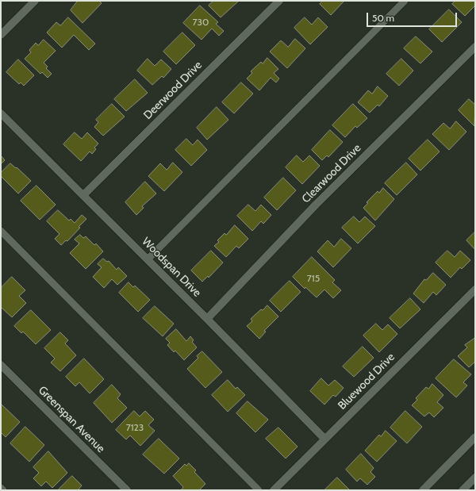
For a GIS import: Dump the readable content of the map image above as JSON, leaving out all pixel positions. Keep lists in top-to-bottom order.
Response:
{
  "streets": {
    "street": [
      "Deerwood Drive",
      "Clearwood Drive",
      "Woodspan Drive",
      "Bluewood Drive",
      "Greenspan Avenue"
    ]
  },
  "crossings": [
    ["Deerwood Drive", "Woodspan Drive"],
    ["Clearwood Drive", "Woodspan Drive"],
    ["Woodspan Drive", "Bluewood Drive"]
  ],
  "house_numbers": ["730", "715", "7123"],
  "scale_bar": "50 m"
}
